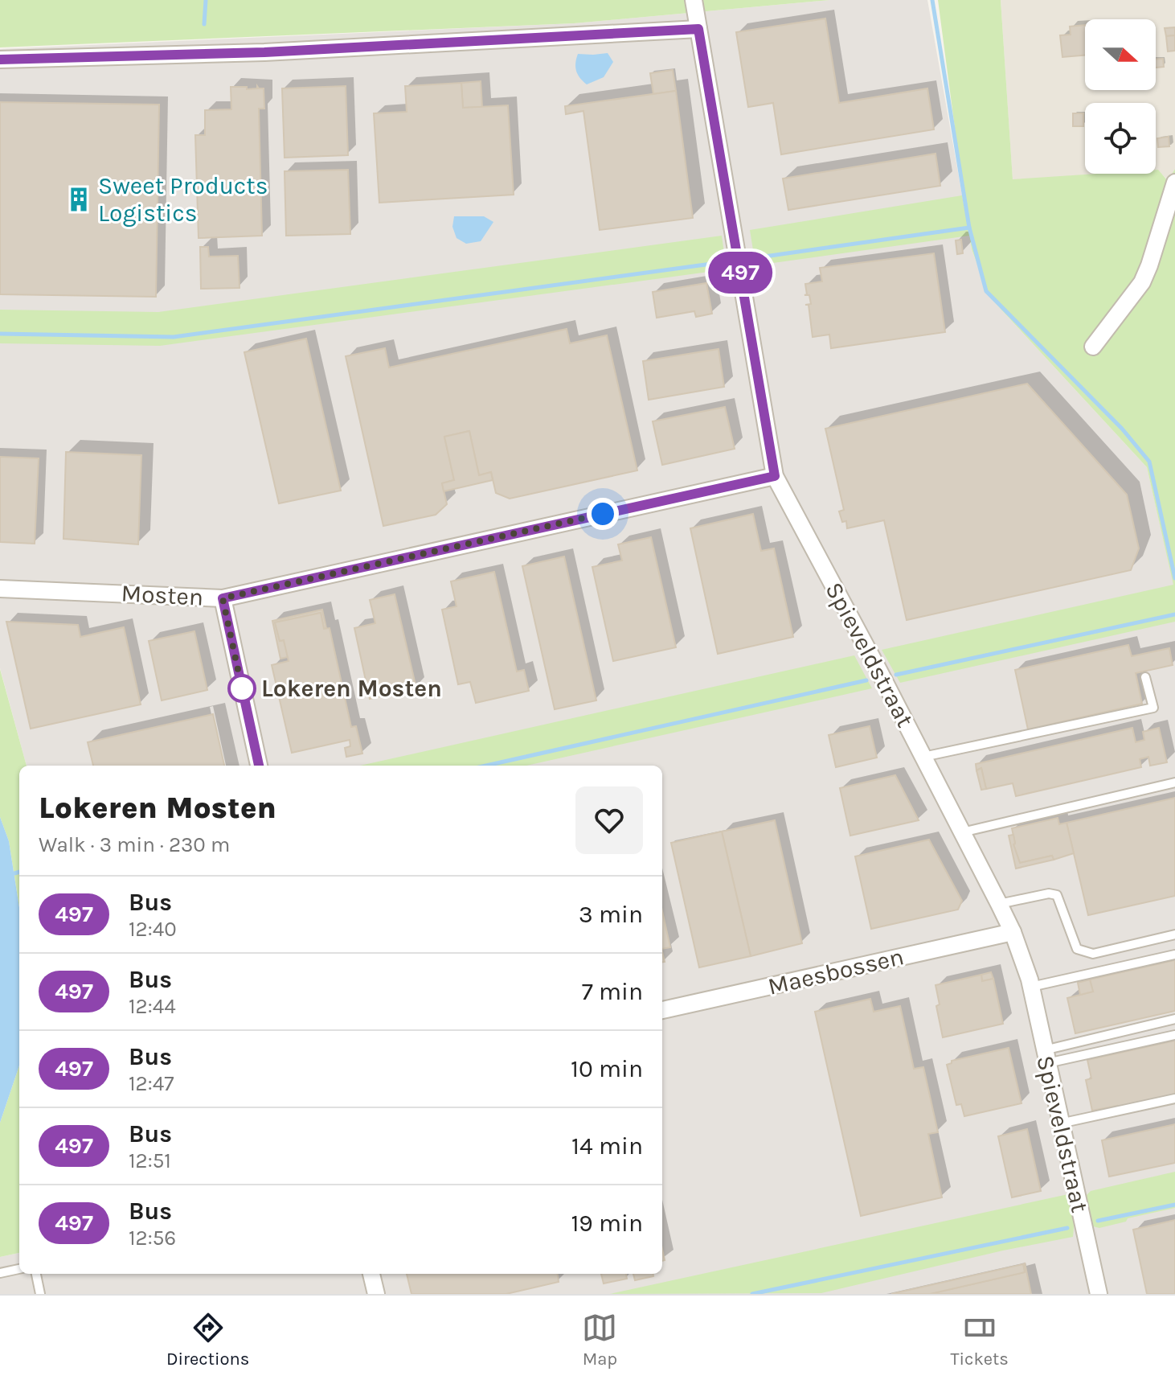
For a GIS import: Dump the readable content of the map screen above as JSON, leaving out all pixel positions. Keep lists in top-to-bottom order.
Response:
{
  "streets": {
    "street": ["Mosten", "Spieveldstraat", "Maesbossen"]
  },
  "crossings": [
    ["Mosten", "Spieveldstraat"],
    ["Spieveldstraat", "Maesbossen"]
  ],
  "places": {
    "building": ["Sweet Products Logistics"],
    "other": ["Lokeren Mosten"]
  },
  "lines": ["bus line 497"],
  "north": "right",
  "page": {
    "on_map": "497",
    "heading": ["Lokeren Mosten", "Walk · 3 min · 230 m"],
    "list": [
      {
        "mark": "497",
        "name": "Bus",
        "note": "12:40",
        "value": "3 min"
      },
      {
        "mark": "497",
        "name": "Bus",
        "note": "12:44",
        "value": "7 min"
      },
      {
        "mark": "497",
        "name": "Bus",
        "note": "12:47",
        "value": "10 min"
      },
      {
        "mark": "497",
        "name": "Bus",
        "note": "12:51",
        "value": "14 min"
      },
      {
        "mark": "497",
        "name": "Bus",
        "note": "12:56",
        "value": "19 min"
      }
    ],
    "tabs": ["Directions", "Map", "Tickets"]
  }
}
